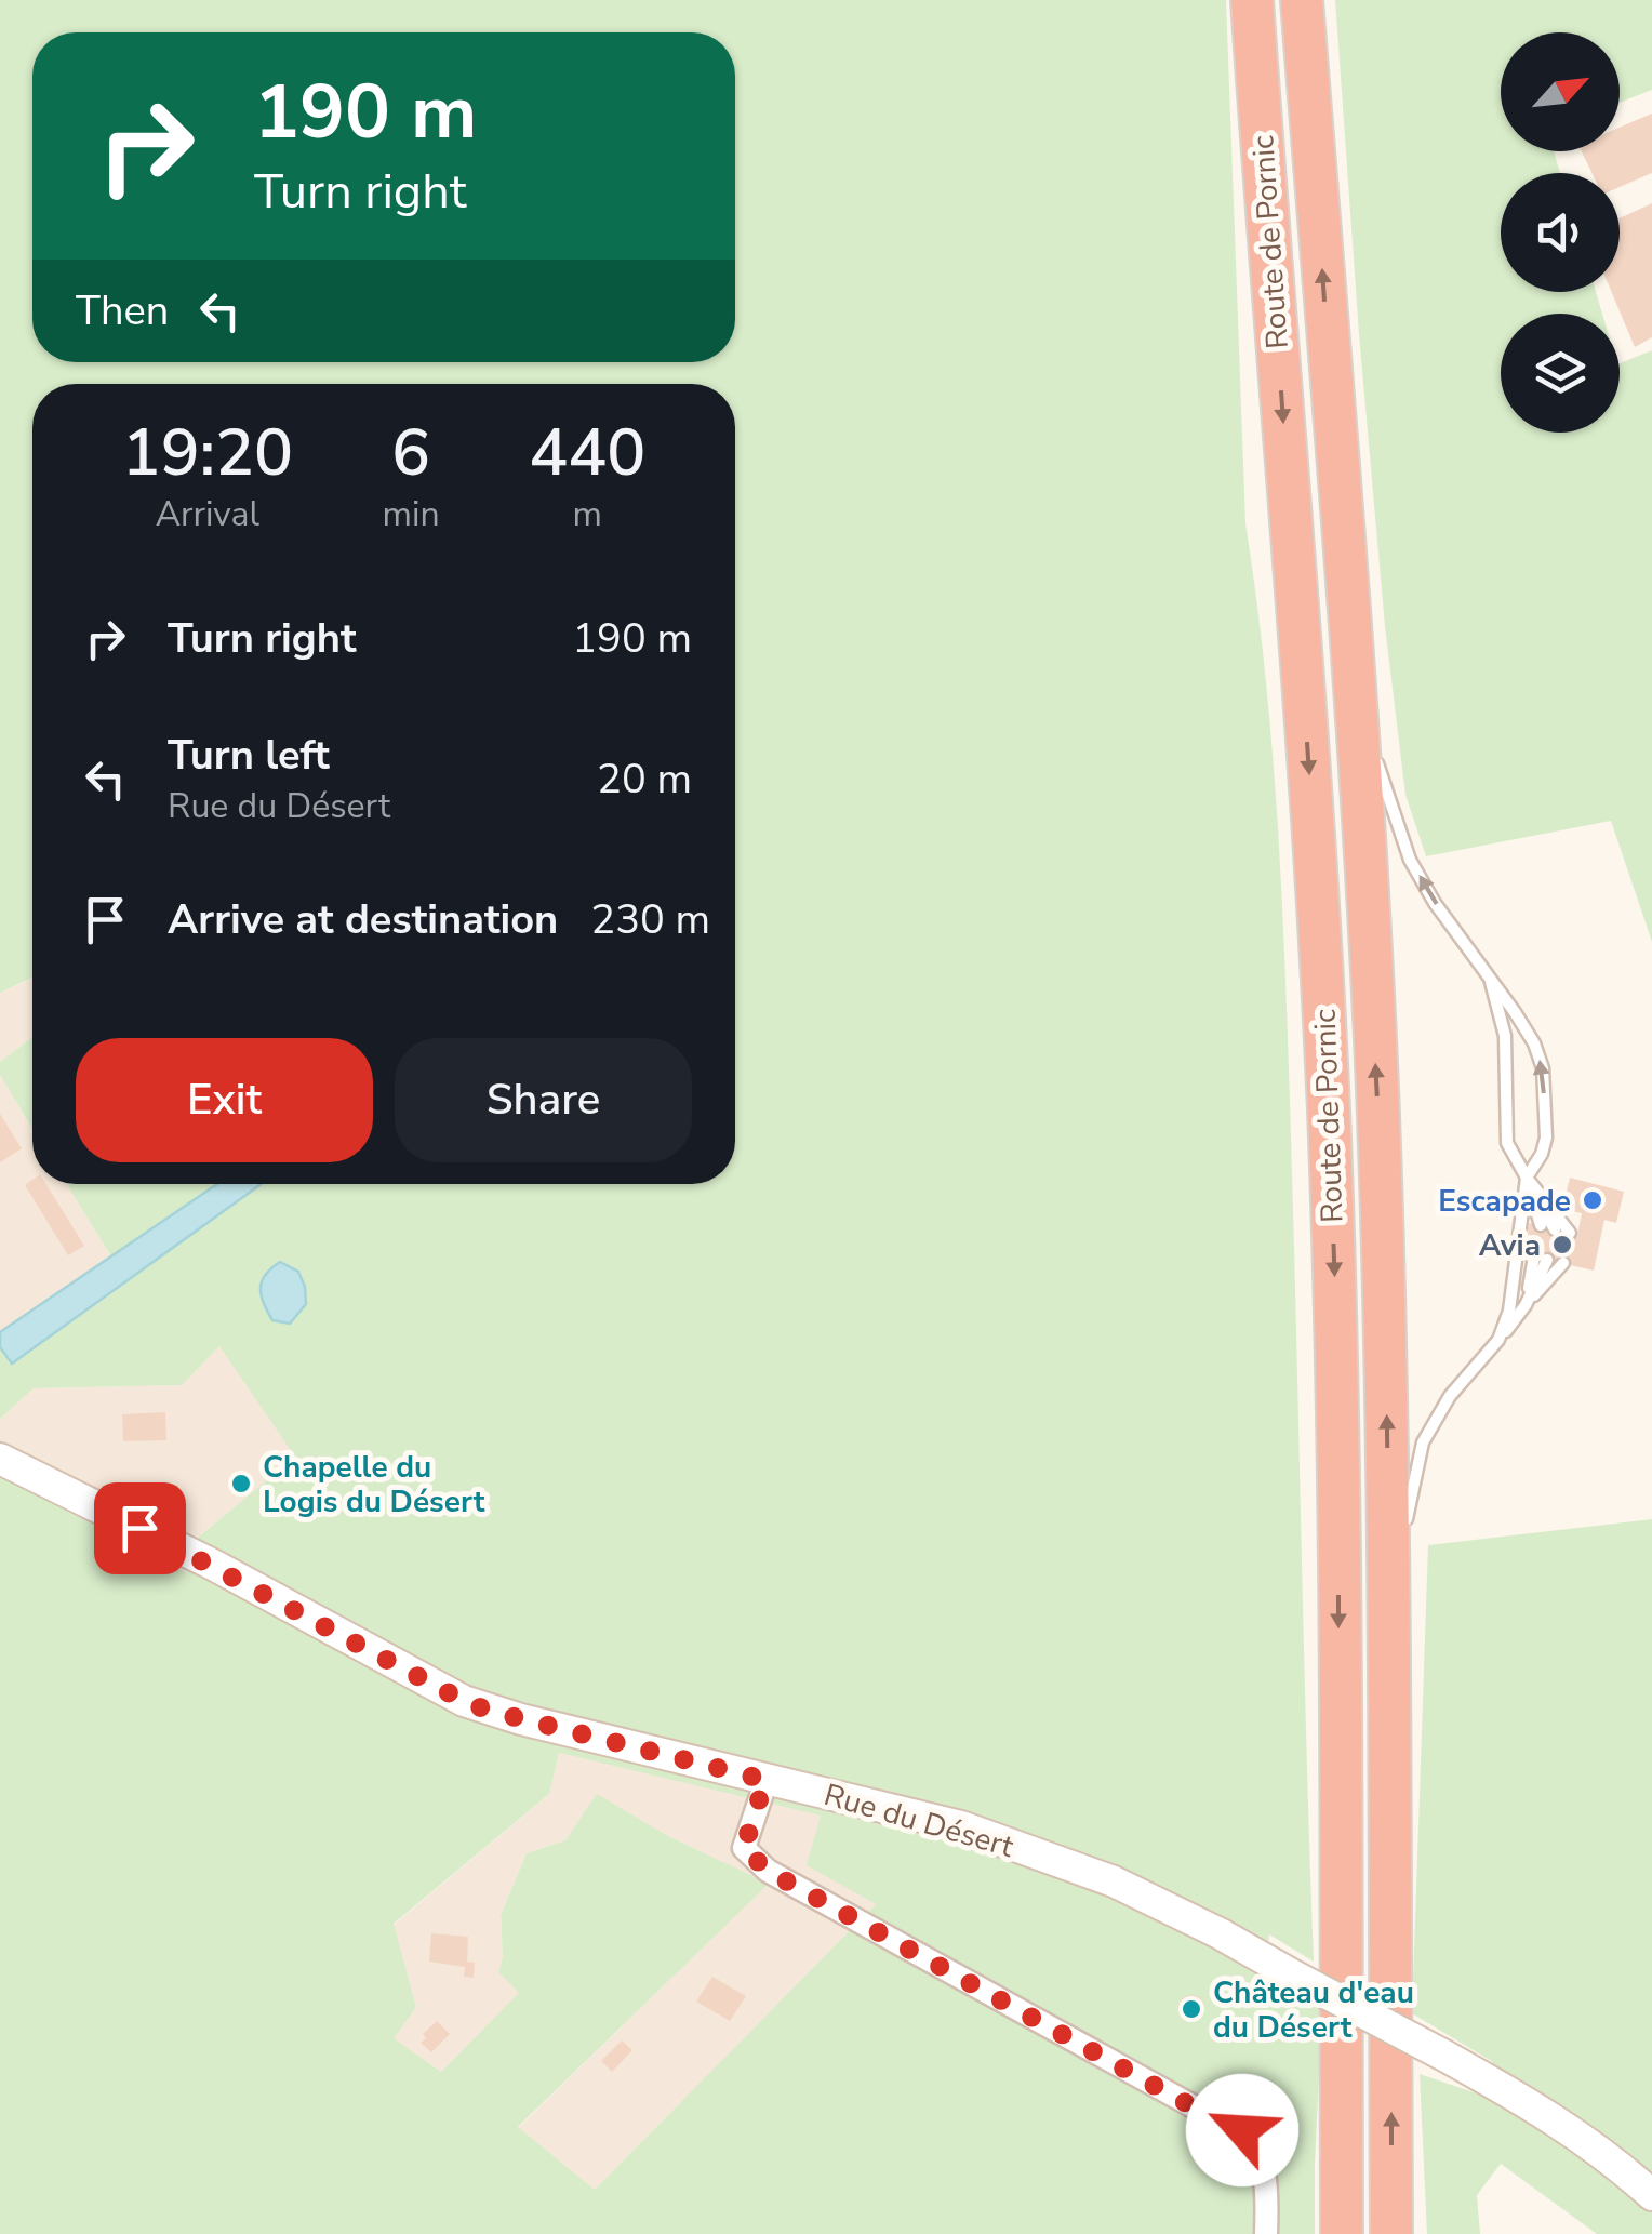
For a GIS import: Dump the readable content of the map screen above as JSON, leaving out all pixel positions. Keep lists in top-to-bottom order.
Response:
{
  "streets": {
    "highway": ["Route de Pornic"],
    "street": ["Rue du Désert"]
  },
  "places": [
    "Escapade",
    "Avia",
    "Chapelle du Logis du Désert",
    "Château d'eau du Désert"
  ],
  "north": "top right",
  "page": {
    "turn": ["190 m", "Turn right"],
    "then": "Then",
    "eta": [
      "19:20",
      "Arrival",
      "6",
      "min",
      "440",
      "m"
    ],
    "list": [
      {
        "name": "Turn right",
        "value": "190 m"
      },
      {
        "name": "Turn left",
        "note": "Rue du Désert",
        "value": "20 m"
      },
      {
        "name": "Arrive at destination",
        "value": "230 m"
      }
    ],
    "buttons": ["Exit", "Share"]
  }
}
